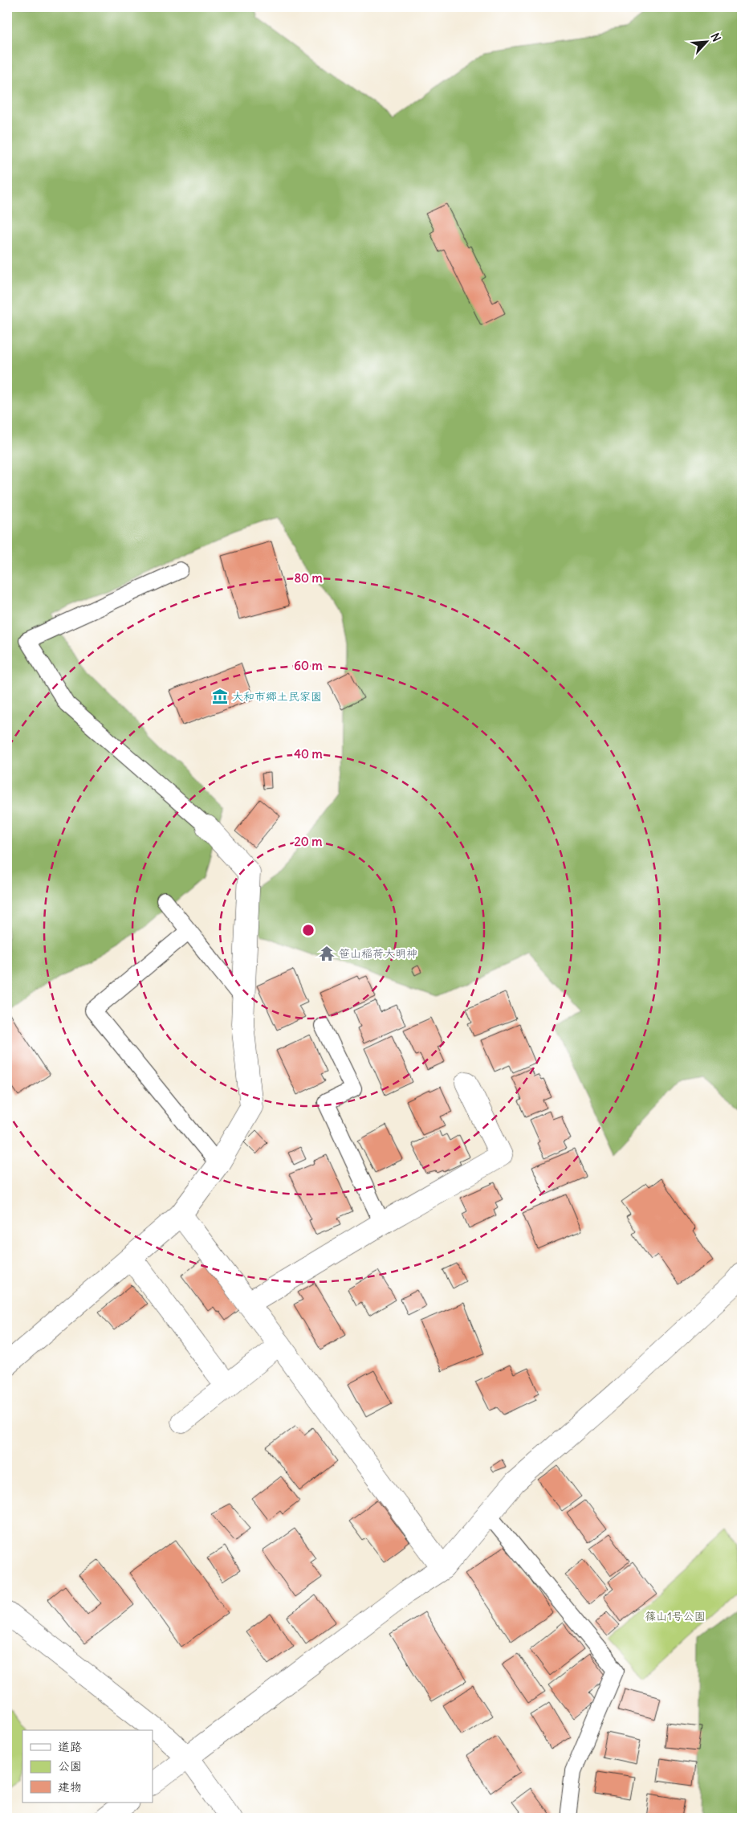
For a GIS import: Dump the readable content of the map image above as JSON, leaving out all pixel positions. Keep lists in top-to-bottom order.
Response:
{
  "parks": ["篠山1号公園"],
  "places": {
    "museum": ["大和市郷土民家園"],
    "temple": ["笹山稲荷大明神"]
  },
  "legend": ["道路", "公園", "建物"],
  "north": "top right",
  "rings": [
    "80 m",
    "60 m",
    "40 m",
    "20 m"
  ]
}
